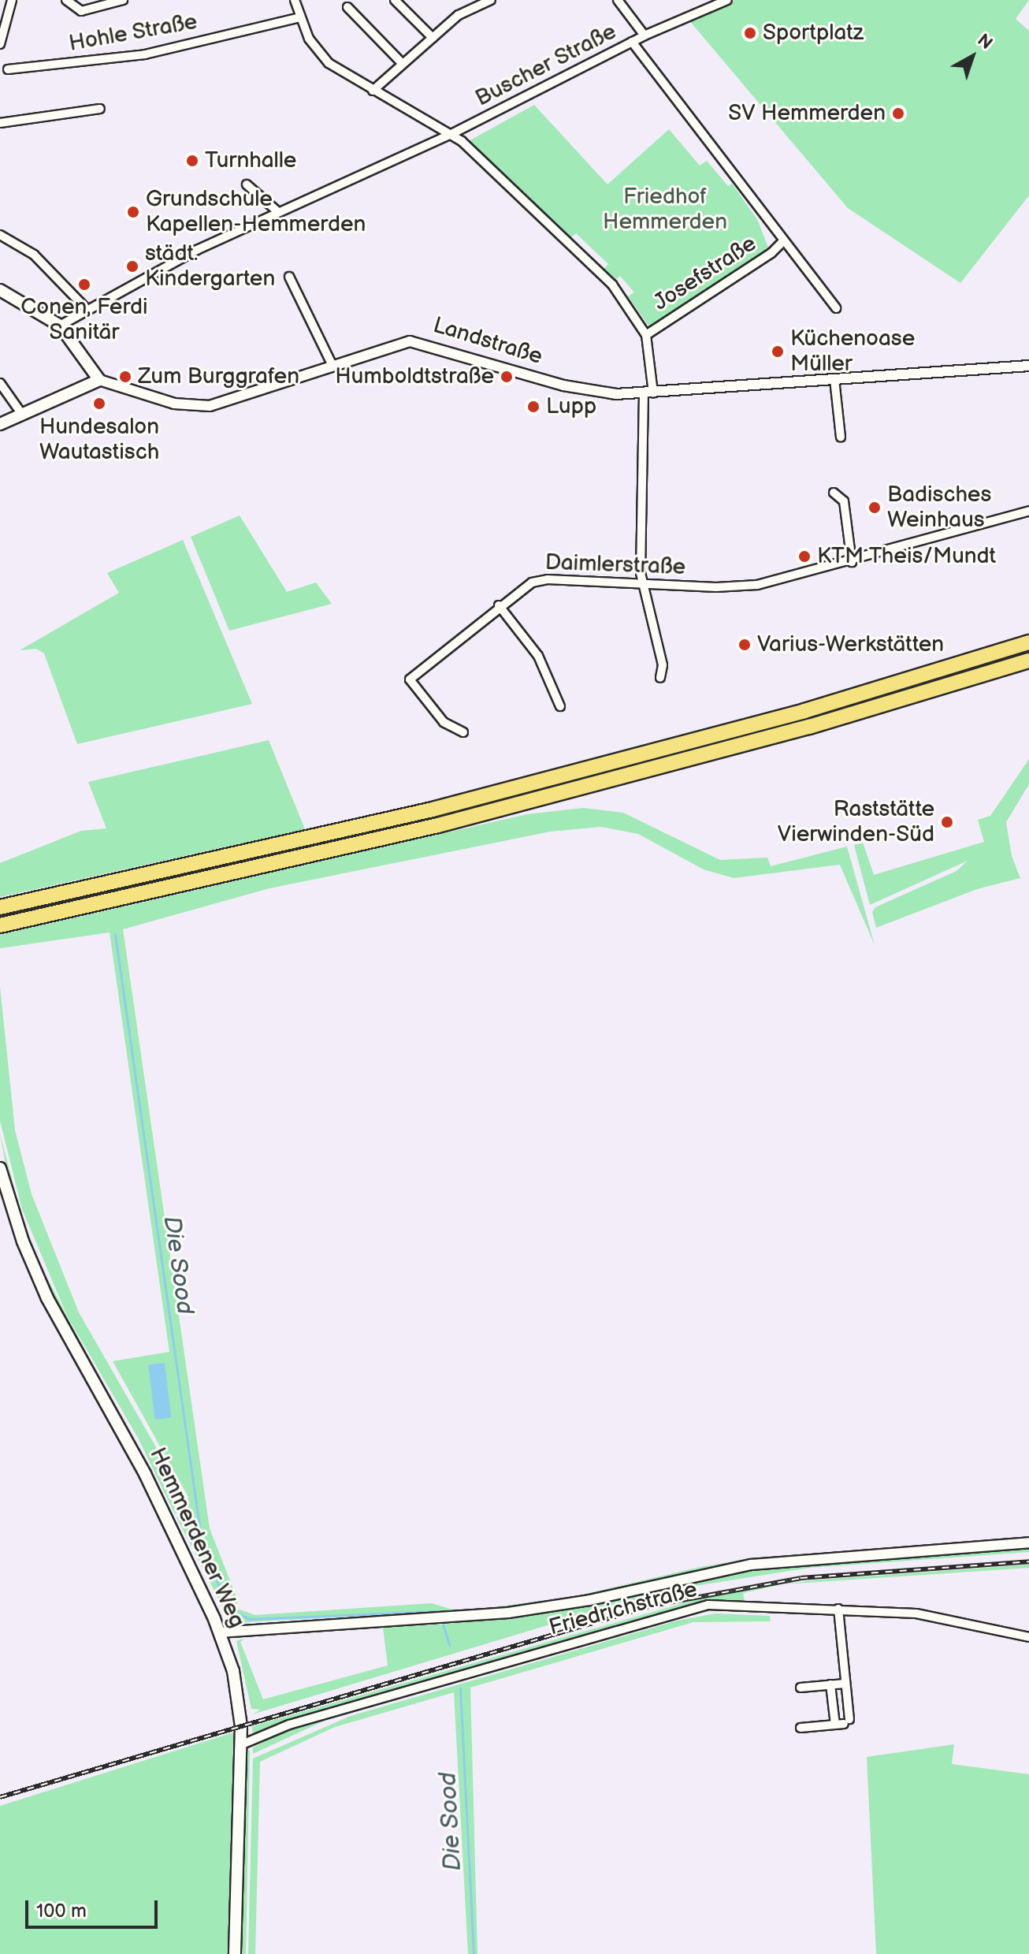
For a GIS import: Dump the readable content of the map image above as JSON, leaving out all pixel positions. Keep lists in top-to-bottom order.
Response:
{
  "streets": {
    "main road": ["Hemmerdener Weg"],
    "street": [
      "Hohle Straße",
      "Buscher Straße",
      "Josefstraße",
      "Landstraße",
      "Daimlerstraße",
      "Friedrichstraße"
    ]
  },
  "crossings": [
    ["Hemmerdener Weg", "Friedrichstraße"]
  ],
  "water": ["Die Sood"],
  "parks": ["Friedhof Hemmerden"],
  "places": [
    "Sportplatz",
    "SV Hemmerden",
    "Turnhalle",
    "Grundschule Kapellen-Hemmerden",
    "städt. Kindergarten",
    "Conen, Ferdi Sanitär",
    "Küchenoase Müller",
    "Zum Burggrafen",
    "Humboldtstraße",
    "Hundesalon Wautastisch",
    "Lupp",
    "Badisches Weinhaus",
    "KTM Theis/Mundt",
    "Varius-Werkstätten",
    "Raststätte Vierwinden-Süd"
  ],
  "scale_bar": "100 m",
  "north": "top right"
}
